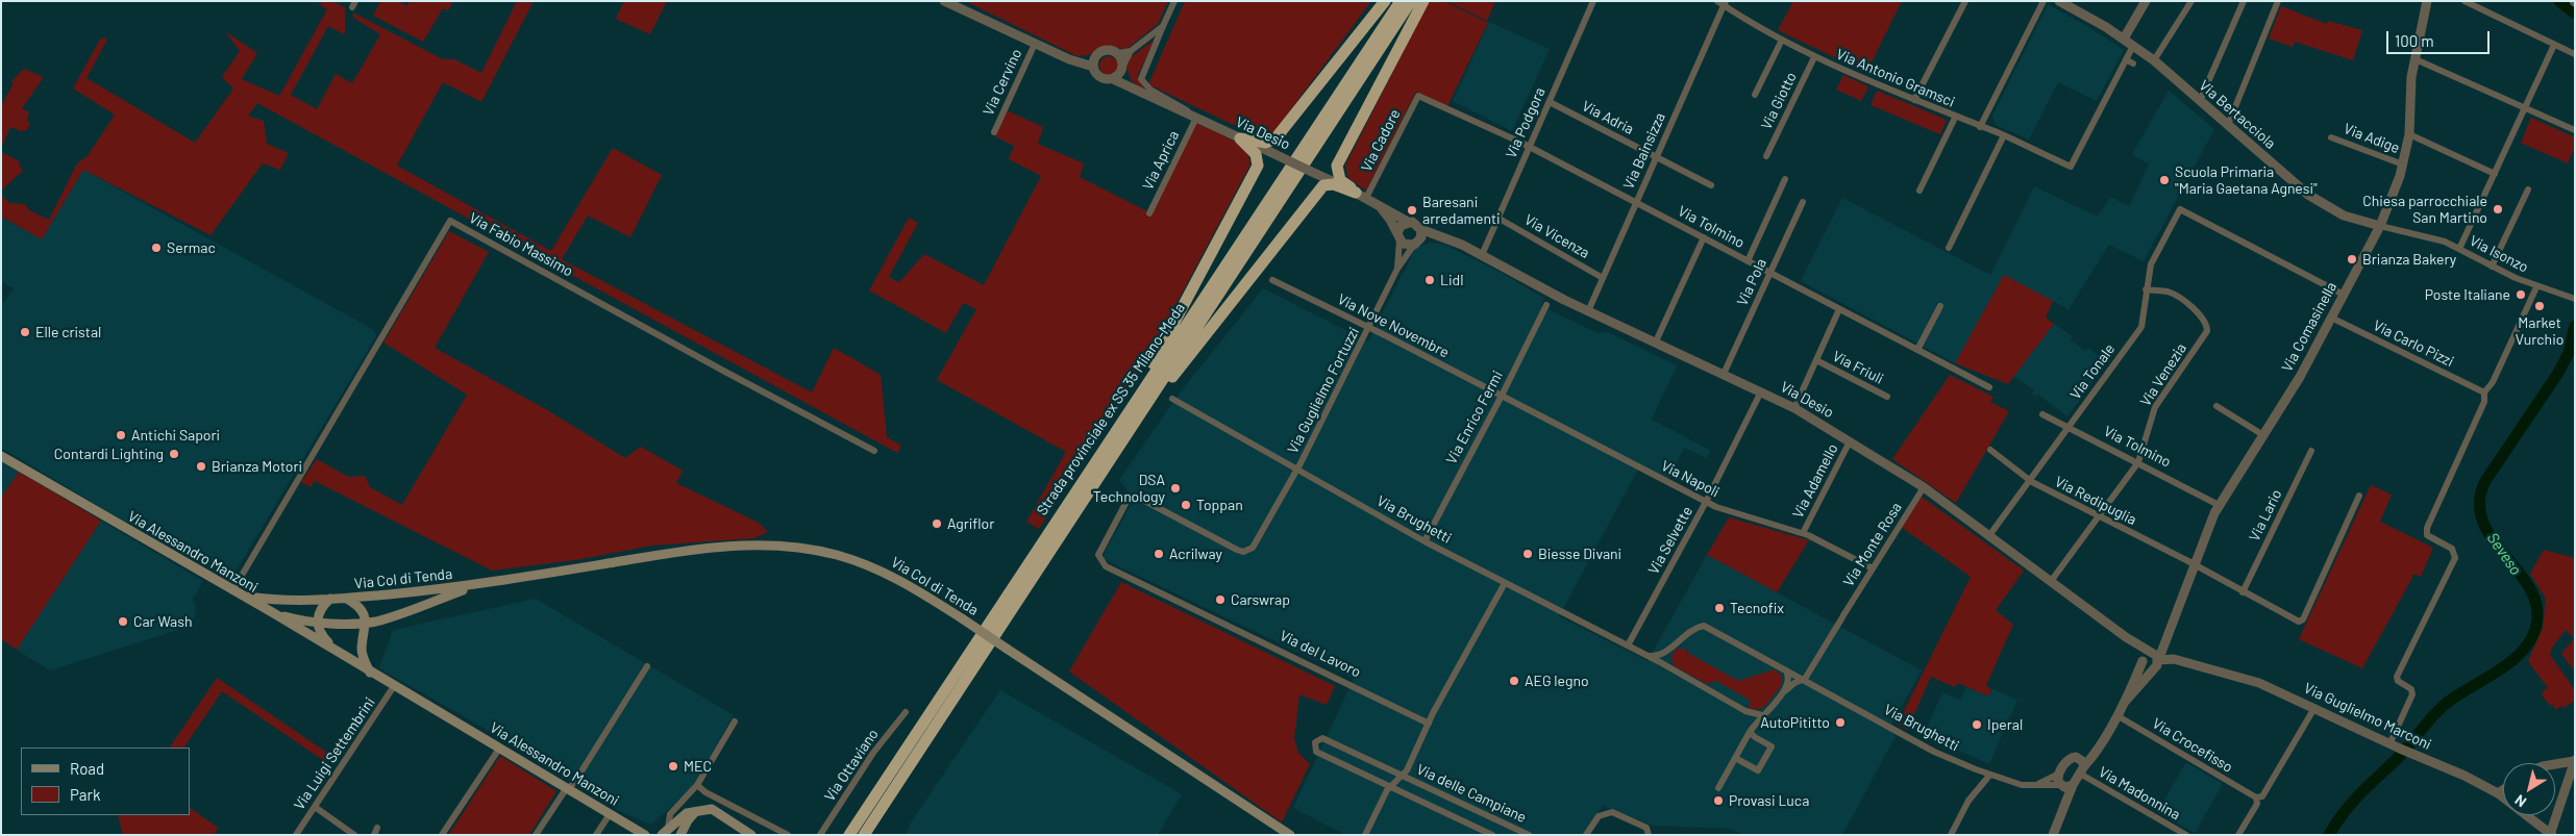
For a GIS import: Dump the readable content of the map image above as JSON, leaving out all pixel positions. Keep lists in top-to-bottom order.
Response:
{
  "streets": {
    "highway": ["Strada provinciale ex SS 35 Milano-Meda"],
    "main road": ["Via Alessandro Manzoni", "Via Col di Tenda"],
    "street": [
      "Via Antonio Gramsci",
      "Via Cervino",
      "Via Giotto",
      "Via Bertacciola",
      "Via Adria",
      "Via Podgora",
      "Via Desio",
      "Via Adige",
      "Via Cadore",
      "Via Bainsizza",
      "Via Aprica",
      "Via Tolmino",
      "Via Vicenza",
      "Via Fabio Massimo",
      "Via Isonzo",
      "Via Pola",
      "Via Nove Novembre",
      "Via Comasinella",
      "Via Carlo Pizzi",
      "Via Friuli",
      "Via Tonale",
      "Via Venezia",
      "Via Guglielmo Fortuzzi",
      "Via Enrico Fermi",
      "Via Napoli",
      "Via Adamello",
      "Via Redipuglia",
      "Via Lario",
      "Via Brughetti",
      "Via Selvette",
      "Via Monte Rosa",
      "Via del Lavoro",
      "Via Guglielmo Marconi",
      "Via Crocefisso",
      "Via Luigi Settembrini",
      "Via Ottaviano",
      "Via delle Campiane",
      "Via Madonnina"
    ]
  },
  "crossings": [
    ["Via Antonio Gramsci", "Via Giotto"],
    ["Via Antonio Gramsci", "Via Bainsizza"],
    ["Via Bertacciola", "Via Isonzo"],
    ["Via Bertacciola", "Via Comasinella"],
    ["Via Adria", "Via Podgora"],
    ["Via Adria", "Via Bainsizza"],
    ["Via Podgora", "Via Desio"],
    ["Via Podgora", "Via Tolmino"],
    ["Via Podgora", "Via Vicenza"],
    ["Via Desio", "Via Cadore"],
    ["Via Desio", "Via Bainsizza"],
    ["Via Desio", "Via Aprica"],
    ["Via Desio", "Via Pola"],
    ["Via Desio", "Via Comasinella"],
    ["Via Desio", "Via Tonale"],
    ["Via Desio", "Via Venezia"],
    ["Via Desio", "Via Guglielmo Fortuzzi"],
    ["Via Desio", "Via Adamello"],
    ["Via Desio", "Via Selvette"],
    ["Via Desio", "Via Monte Rosa"],
    ["Via Desio", "Via Guglielmo Marconi"],
    ["Via Adige", "Via Comasinella"],
    ["Via Cadore", "Via Tolmino"],
    ["Via Bainsizza", "Via Tolmino"],
    ["Via Bainsizza", "Via Vicenza"],
    ["Via Tolmino", "Via Pola"],
    ["Via Tolmino", "Via Comasinella"],
    ["Via Tolmino", "Via Tonale"],
    ["Via Tolmino", "Via Venezia"],
    ["Via Fabio Massimo", "Via Alessandro Manzoni"],
    ["Via Fabio Massimo", "Via Col di Tenda"],
    ["Via Isonzo", "Via Comasinella"],
    ["Via Nove Novembre", "Via Guglielmo Fortuzzi"],
    ["Via Nove Novembre", "Via Enrico Fermi"],
    ["Via Nove Novembre", "Via Napoli"],
    ["Via Comasinella", "Via Carlo Pizzi"],
    ["Via Comasinella", "Via Tonale"],
    ["Via Comasinella", "Via Redipuglia"],
    ["Via Comasinella", "Via Guglielmo Marconi"],
    ["Via Comasinella", "Via Crocefisso"],
    ["Via Comasinella", "Via Madonnina"],
    ["Via Tonale", "Via Venezia"],
    ["Via Tonale", "Via Redipuglia"],
    ["Via Venezia", "Via Redipuglia"],
    ["Via Guglielmo Fortuzzi", "Via Brughetti"],
    ["Via Guglielmo Fortuzzi", "Via del Lavoro"],
    ["Via Enrico Fermi", "Via Napoli"],
    ["Via Enrico Fermi", "Via Brughetti"],
    ["Via Napoli", "Via Adamello"],
    ["Via Napoli", "Via Selvette"],
    ["Via Napoli", "Via Monte Rosa"],
    ["Via Redipuglia", "Via Lario"],
    ["Via Brughetti", "Via Selvette"],
    ["Via Brughetti", "Via Monte Rosa"],
    ["Via Alessandro Manzoni", "Via Col di Tenda"],
    ["Via Alessandro Manzoni", "Via Luigi Settembrini"],
    ["Via del Lavoro", "Via delle Campiane"]
  ],
  "water": ["Seveso"],
  "places": [
    "Scuola Primaria \"Maria Gaetana Agnesi\"",
    "Chiesa parrocchiale San Martino",
    "Baresani arredamenti",
    "Sermac",
    "Brianza Bakery",
    "Lidl",
    "Poste Italiane",
    "Market Vurchio",
    "Elle cristal",
    "Antichi Sapori",
    "Contardi Lighting",
    "Brianza Motori",
    "DSA Technology",
    "Toppan",
    "Agriflor",
    "Acrilway",
    "Biesse Divani",
    "Carswrap",
    "Tecnofix",
    "Car Wash",
    "AEG legno",
    "AutoPititto",
    "Iperal",
    "MEC",
    "Provasi Luca"
  ],
  "legend": ["Road", "Park"],
  "scale_bar": "100 m",
  "north": "bottom left"
}
